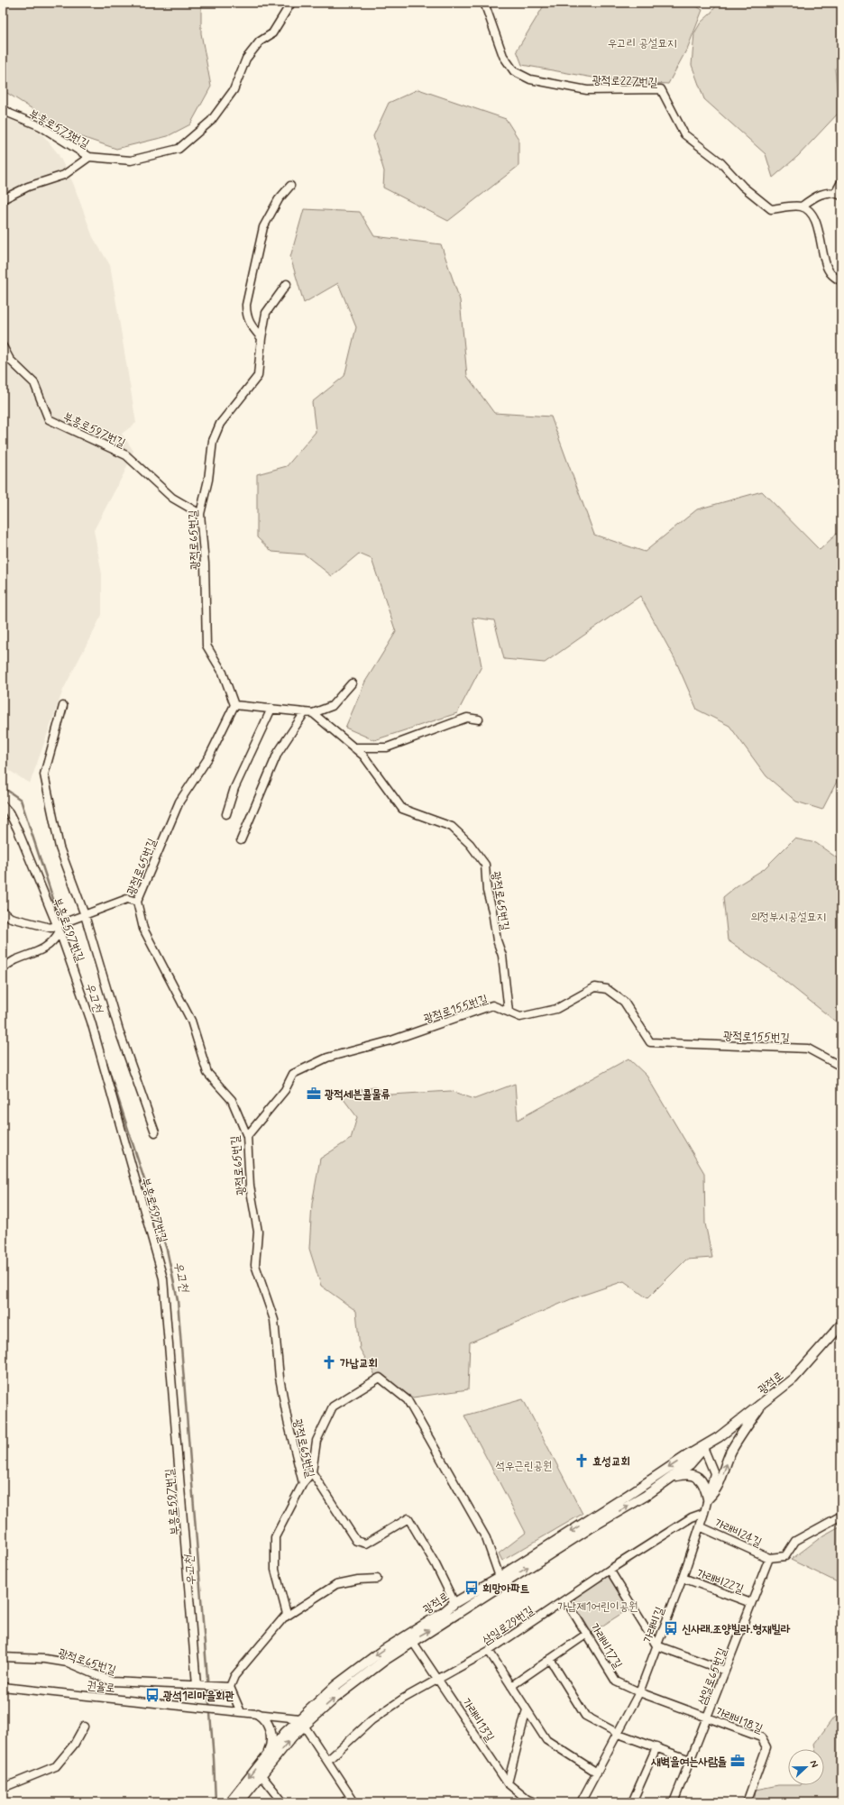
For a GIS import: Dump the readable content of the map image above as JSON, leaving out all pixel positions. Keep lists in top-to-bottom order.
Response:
{
  "streets": {
    "main road": ["광적로"],
    "street": [
      "광적로227번길",
      "부흥로573번길",
      "부흥로597번길",
      "광적로65번길",
      "광적로155번길",
      "가래비24길",
      "가래비22길",
      "삼일로29번길",
      "가래비길",
      "가래비17길",
      "삼일로65번길",
      "권율로",
      "가래비13길",
      "가래비18길"
    ]
  },
  "crossings": [
    ["부흥로597번길", "광적로65번길"],
    ["광적로65번길", "광적로155번길"],
    ["광적로", "가래비길"],
    ["광적로", "가래비13길"],
    ["가래비24길", "가래비길"],
    ["가래비24길", "삼일로65번길"],
    ["가래비22길", "가래비길"],
    ["가래비22길", "삼일로65번길"],
    ["삼일로29번길", "가래비길"],
    ["삼일로29번길", "가래비17길"],
    ["삼일로29번길", "가래비13길"],
    ["가래비길", "가래비17길"],
    ["가래비길", "가래비18길"],
    ["가래비17길", "가래비18길"],
    ["삼일로65번길", "가래비18길"]
  ],
  "water": ["우고천"],
  "parks": [
    "우고리 공설묘지",
    "의정부시공설묘지",
    "석우근린공원",
    "가납제1어린이공원"
  ],
  "places": {
    "office": ["광적세븐콜물류", "새벽을여는사람들"],
    "church": ["가납교회", "효성교회"],
    "bus stop": ["희망아파트", "신사래.조양빌라.형재빌라", "광석1리마을회관"]
  },
  "north": "right"
}
